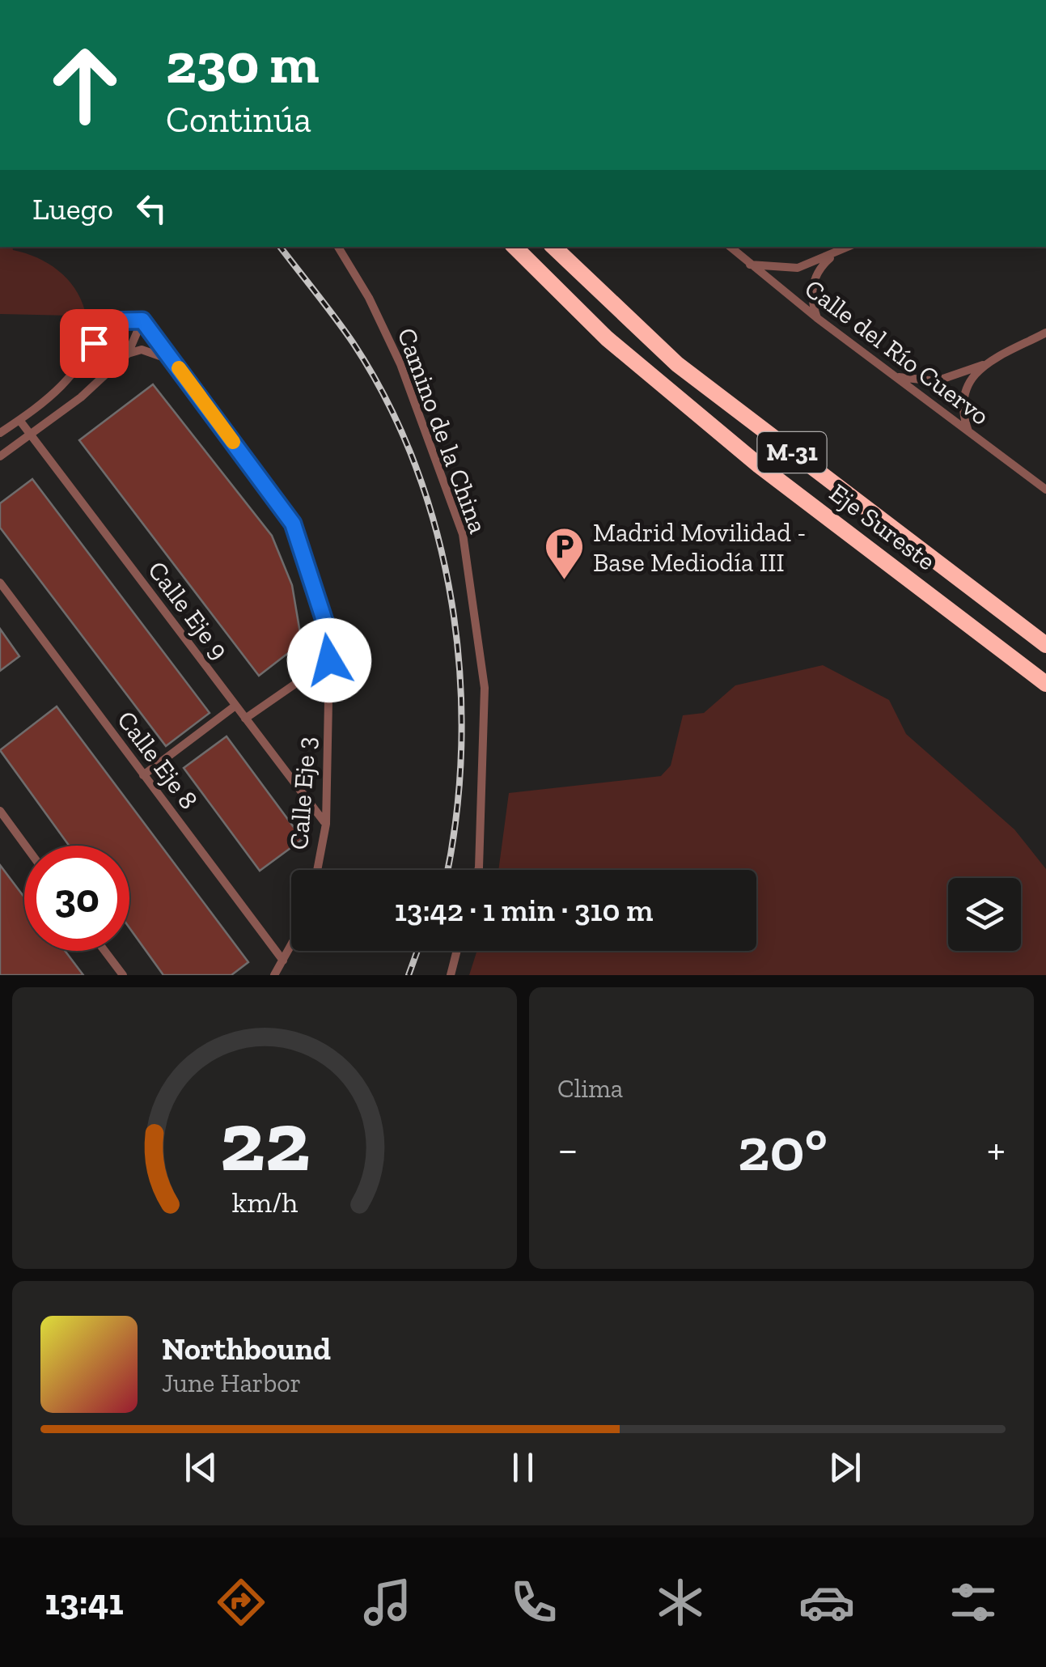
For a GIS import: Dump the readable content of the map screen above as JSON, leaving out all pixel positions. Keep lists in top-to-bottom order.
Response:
{
  "streets": {
    "highway": ["M-31", "Eje Sureste"],
    "street": [
      "Calle del Río Cuervo",
      "Camino de la China",
      "Calle Eje 9",
      "Calle Eje 8",
      "Calle Eje 3"
    ]
  },
  "crossings": [
    ["Calle Eje 9", "Calle Eje 3"]
  ],
  "places": {
    "parking": ["Madrid Movilidad - Base Mediodía III"]
  },
  "page": {
    "turn": ["230 m", "Continúa"],
    "then": "Luego",
    "limit": "30",
    "trip": "13:42 · 1 min · 310 m",
    "tile": "Clima",
    "heat": ["−", "20°", "+"],
    "song": ["Northbound", "June Harbor"],
    "tabs": "13:41",
    "gauge": ["22", "km/h"]
  }
}
